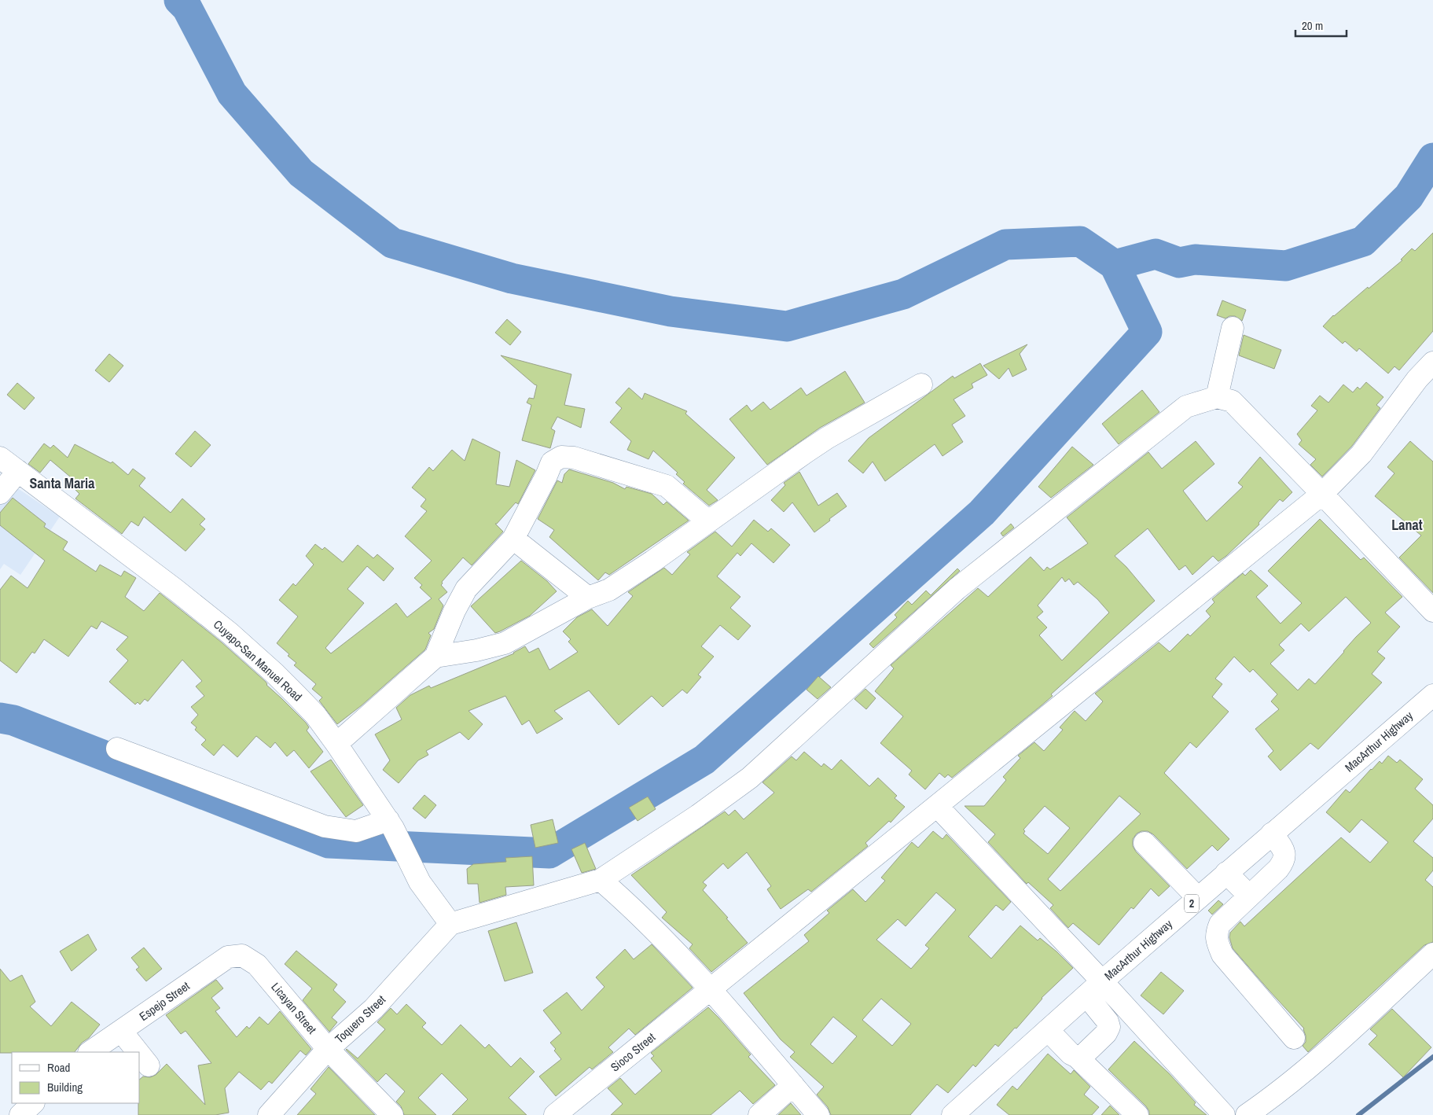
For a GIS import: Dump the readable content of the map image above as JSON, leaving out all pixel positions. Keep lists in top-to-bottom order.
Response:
{
  "streets": {
    "main road": [
      "Cuyapo-San Manuel Road",
      "MacArthur Highway",
      "2",
      "Espejo Street",
      "Licayan Street",
      "Toquero Street",
      "Sioco Street"
    ]
  },
  "crossings": [
    ["Cuyapo-San Manuel Road", "Toquero Street"],
    ["Espejo Street", "Licayan Street"],
    ["Licayan Street", "Toquero Street"]
  ],
  "districts": ["Santa Maria", "Lanat"],
  "legend": ["Road", "Building"],
  "scale_bar": "20 m"
}
